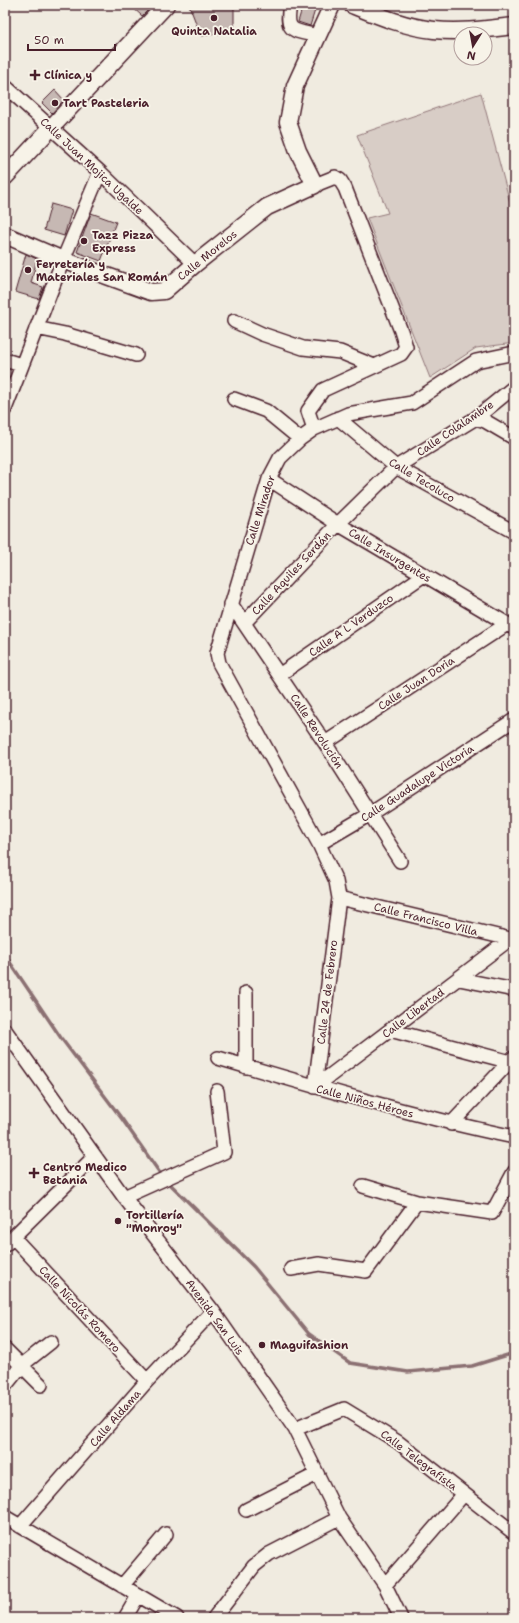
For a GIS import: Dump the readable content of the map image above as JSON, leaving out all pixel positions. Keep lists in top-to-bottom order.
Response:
{
  "streets": {
    "main road": ["Calle Morelos"],
    "street": [
      "Calle Juan Mojica Ugalde",
      "Calle Colalambre",
      "Calle Tecoluco",
      "Calle Mirador",
      "Calle Insurgentes",
      "Calle Aquiles Serdán",
      "Calle A L Verduzco",
      "Calle Juan Doria",
      "Calle Revolución",
      "Calle Guadalupe Victoria",
      "Calle Francisco Villa",
      "Calle 24 de Febrero",
      "Calle Libertad",
      "Calle Niños Héroes",
      "Calle Nicolás Romero",
      "Avenida San Luis",
      "Calle Aldama",
      "Calle Telegrafista"
    ]
  },
  "crossings": [
    ["Calle Juan Mojica Ugalde", "Calle Morelos"],
    ["Calle Colalambre", "Calle Tecoluco"],
    ["Calle Colalambre", "Calle Insurgentes"],
    ["Calle Colalambre", "Calle Aquiles Serdán"],
    ["Calle Tecoluco", "Calle Mirador"],
    ["Calle Mirador", "Calle Insurgentes"],
    ["Calle Mirador", "Calle Revolución"],
    ["Calle Mirador", "Calle 24 de Febrero"],
    ["Calle Insurgentes", "Calle Aquiles Serdán"],
    ["Calle Insurgentes", "Calle A L Verduzco"],
    ["Calle Insurgentes", "Calle Juan Doria"],
    ["Calle Aquiles Serdán", "Calle Revolución"],
    ["Calle A L Verduzco", "Calle Revolución"],
    ["Calle Juan Doria", "Calle Revolución"],
    ["Calle Revolución", "Calle Guadalupe Victoria"],
    ["Calle Guadalupe Victoria", "Calle 24 de Febrero"],
    ["Calle Francisco Villa", "Calle 24 de Febrero"],
    ["Calle Francisco Villa", "Calle Libertad"],
    ["Calle 24 de Febrero", "Calle Libertad"],
    ["Calle 24 de Febrero", "Calle Niños Héroes"],
    ["Calle Libertad", "Calle Niños Héroes"],
    ["Calle Nicolás Romero", "Calle Aldama"],
    ["Avenida San Luis", "Calle Aldama"],
    ["Avenida San Luis", "Calle Telegrafista"]
  ],
  "places": {
    "other": [
      "Quinta Natalia",
      "Tart Pasteleria",
      "Tazz Pizza Express",
      "Ferretería y Materiales San Román",
      "Tortillería \"Monroy\"",
      "Maguifashion"
    ],
    "health": ["Clínica y", "Centro Medico Betania"]
  },
  "scale_bar": "50 m",
  "north": "bottom"
}
